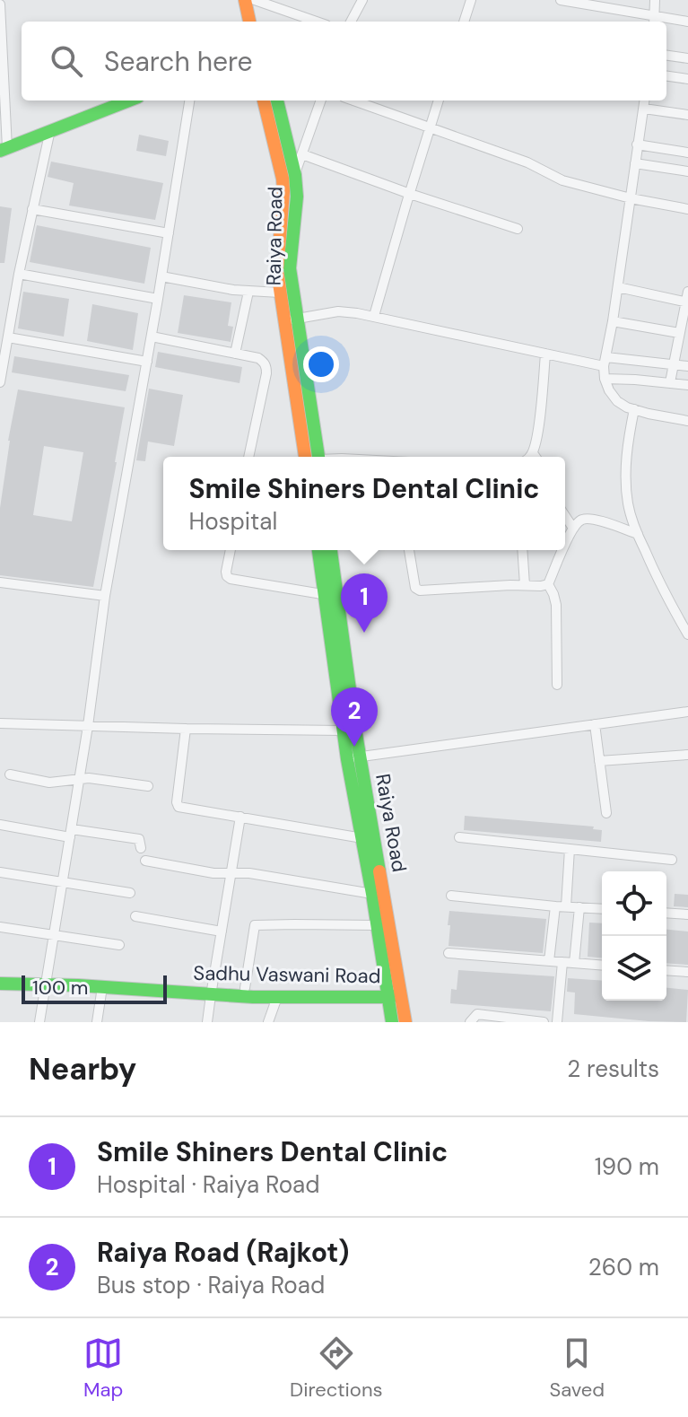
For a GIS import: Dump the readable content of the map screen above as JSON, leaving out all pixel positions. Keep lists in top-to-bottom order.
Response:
{
  "streets": {
    "street": ["Raiya Road", "Sadhu Vaswani Road"]
  },
  "crossings": [
    ["Raiya Road", "Sadhu Vaswani Road"]
  ],
  "scale_bar": "100 m",
  "page": {
    "search": "Search here",
    "popup": ["Smile Shiners Dental Clinic", "Hospital"],
    "pins": ["1", "2"],
    "scale": "100 m",
    "heading": ["Nearby", "2 results"],
    "list": [
      {
        "mark": "1",
        "name": "Smile Shiners Dental Clinic",
        "note": "Hospital · Raiya Road",
        "value": "190 m"
      },
      {
        "mark": "2",
        "name": "Raiya Road (Rajkot)",
        "note": "Bus stop · Raiya Road",
        "value": "260 m"
      }
    ],
    "nav": ["Map", "Directions", "Saved"]
  }
}
